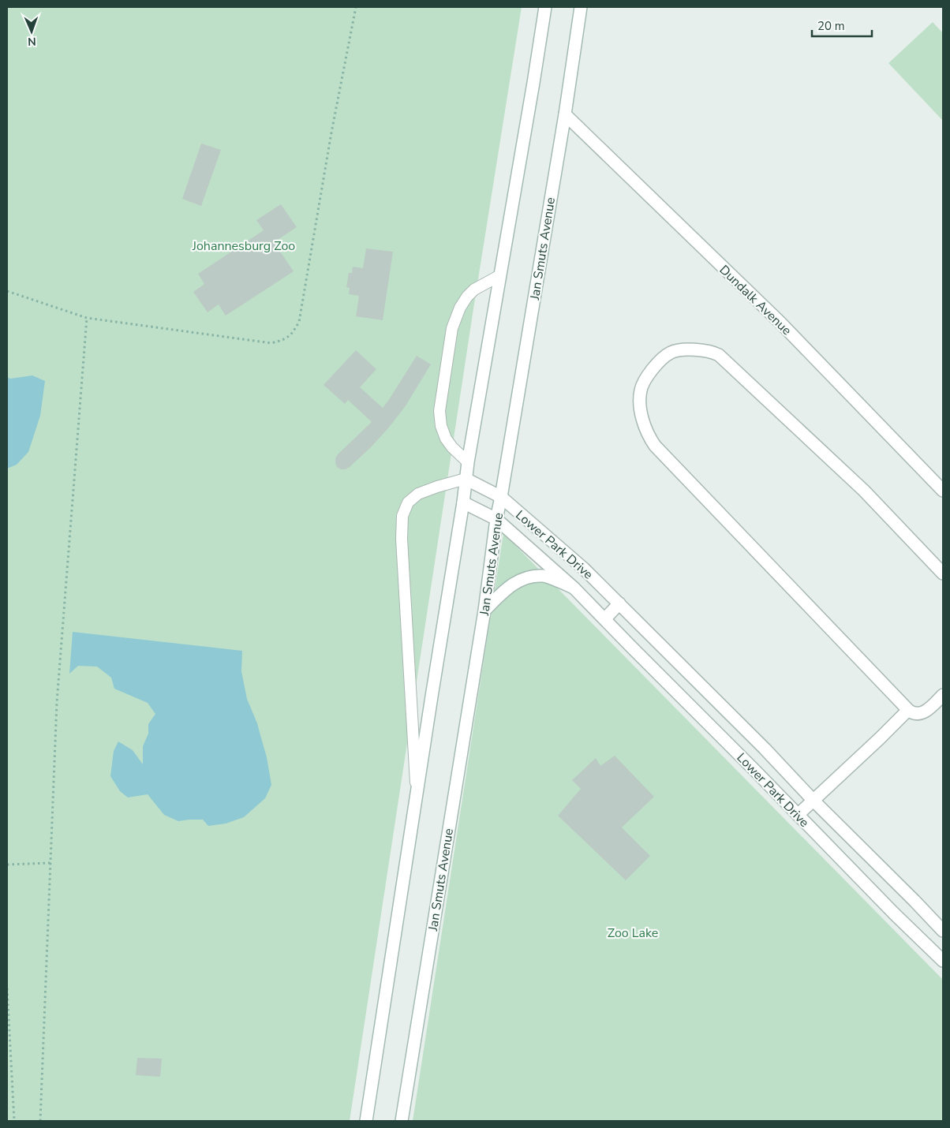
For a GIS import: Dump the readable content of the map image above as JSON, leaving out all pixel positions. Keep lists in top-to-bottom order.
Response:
{
  "streets": {
    "street": ["Jan Smuts Avenue", "Dundalk Avenue", "Lower Park Drive"]
  },
  "crossings": [
    ["Jan Smuts Avenue", "Dundalk Avenue"],
    ["Jan Smuts Avenue", "Lower Park Drive"]
  ],
  "parks": ["Johannesburg Zoo", "Zoo Lake"],
  "scale_bar": "20 m",
  "north": "bottom"
}
